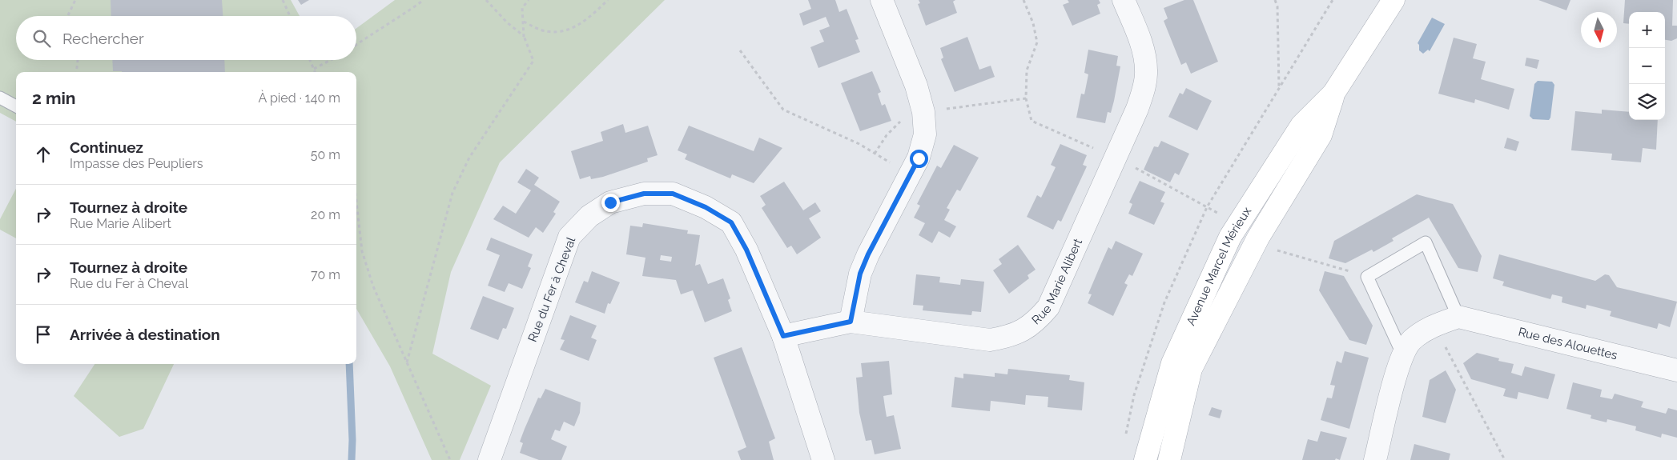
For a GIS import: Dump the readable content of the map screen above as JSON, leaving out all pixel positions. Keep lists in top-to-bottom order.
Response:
{
  "streets": {
    "main road": ["Avenue Marcel Mérieux"],
    "street": ["Rue Marie Alibert", "Rue du Fer à Cheval", "Rue des Alouettes"]
  },
  "crossings": [
    ["Rue Marie Alibert", "Rue du Fer à Cheval"]
  ],
  "north": "bottom",
  "page": {
    "map_buttons": ["+", "−"],
    "search": "Rechercher",
    "heading": ["2 min", "À pied · 140 m"],
    "list": [
      ["Continuez", "Impasse des Peupliers", "50 m"],
      ["Tournez à droite", "Rue Marie Alibert", "20 m"],
      ["Tournez à droite", "Rue du Fer à Cheval", "70 m"],
      "Arrivée à destination"
    ]
  }
}
